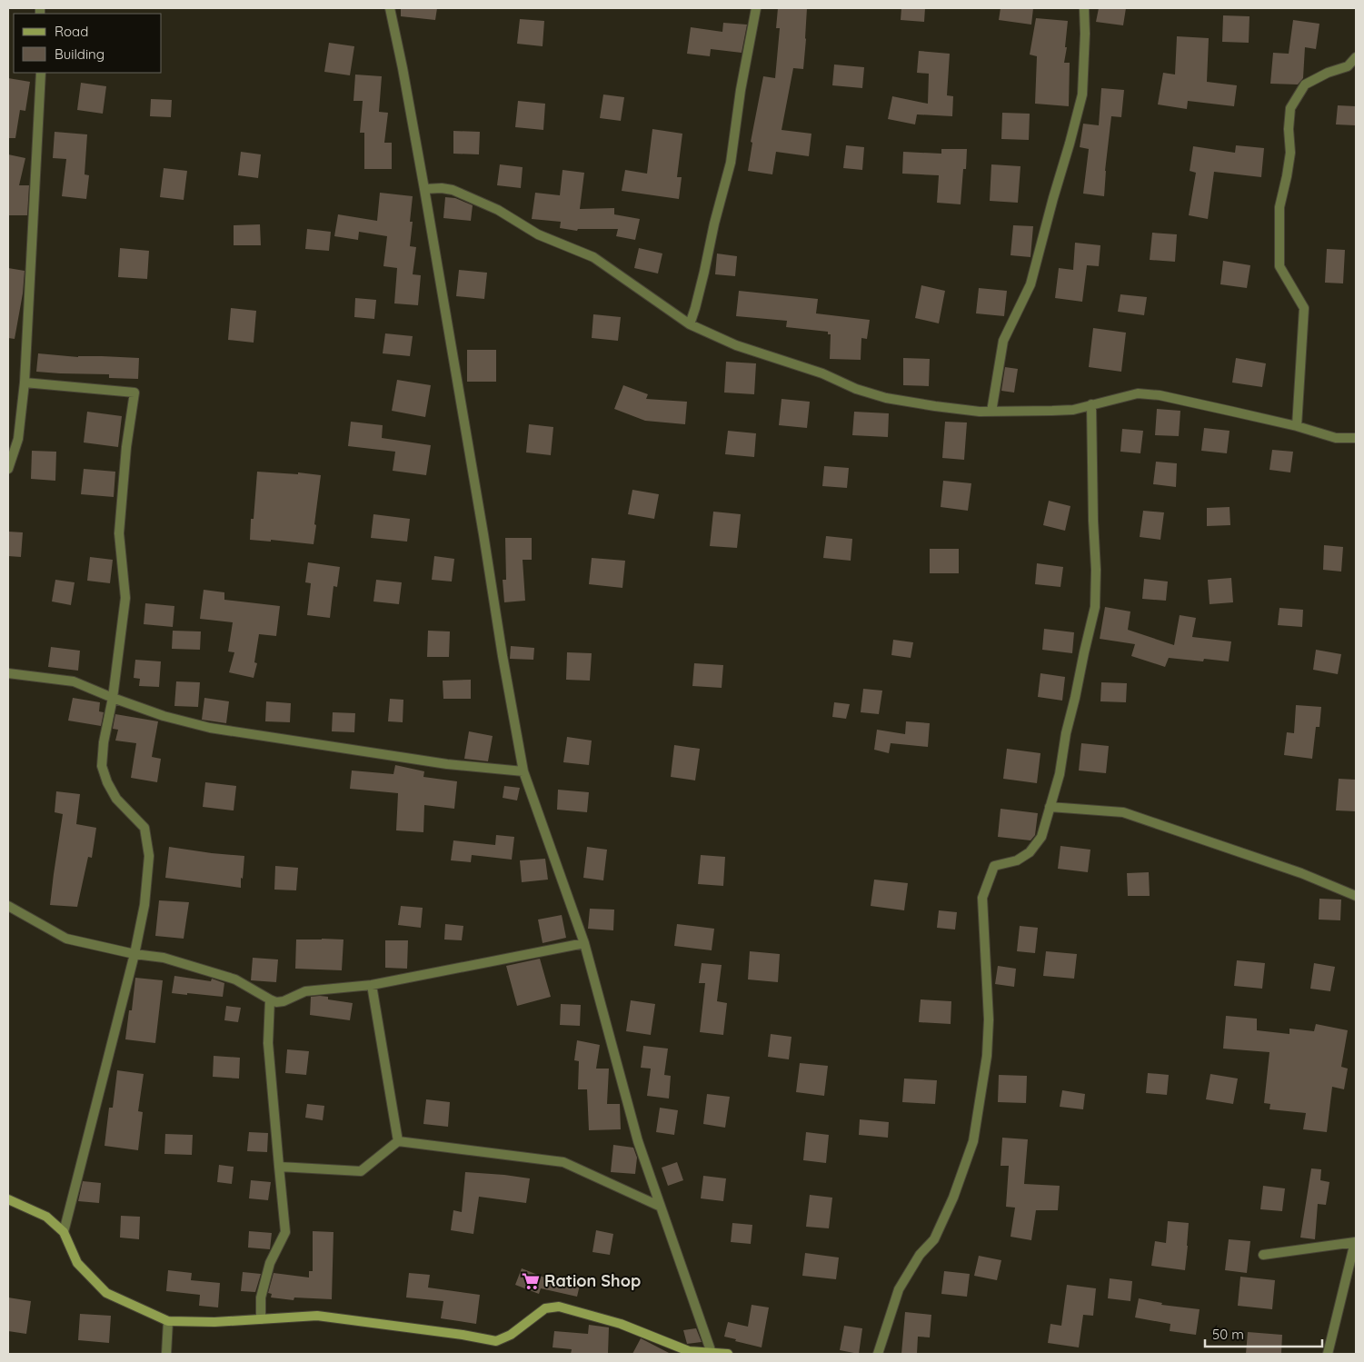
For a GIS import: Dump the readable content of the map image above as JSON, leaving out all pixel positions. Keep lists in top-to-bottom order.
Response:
{
  "places": {
    "supermarket": ["Ration Shop"]
  },
  "legend": ["Road", "Building"],
  "scale_bar": "50 m"
}
